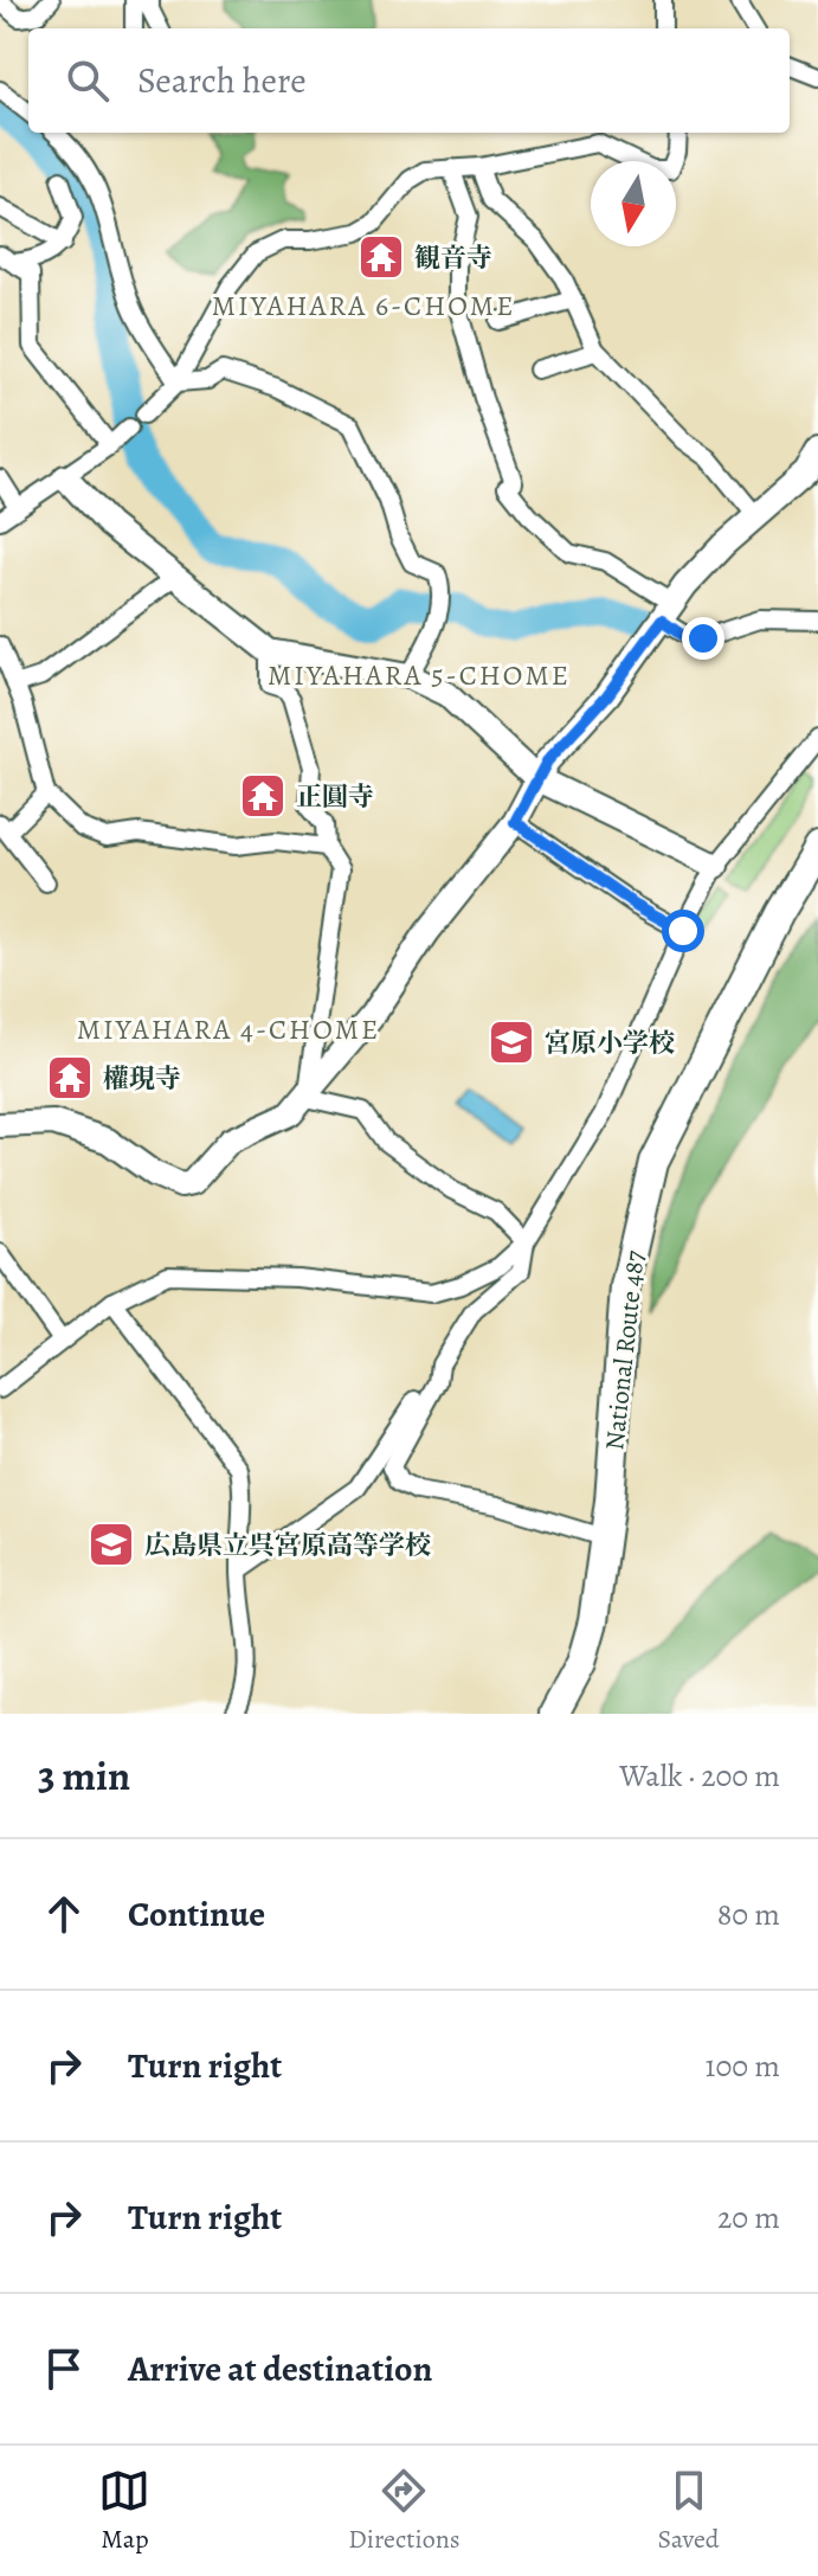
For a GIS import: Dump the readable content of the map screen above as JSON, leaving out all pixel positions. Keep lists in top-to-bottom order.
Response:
{
  "streets": {
    "highway": ["National Route 487"]
  },
  "districts": ["MIYAHARA 6-CHOME", "MIYAHARA 5-CHOME", "MIYAHARA 4-CHOME"],
  "places": {
    "temple": ["観音寺", "正圓寺", "權現寺"],
    "school or university": ["宮原小学校", "広島県立呉宮原高等学校"]
  },
  "north": "bottom",
  "page": {
    "search": "Search here",
    "heading": ["3 min", "Walk · 200 m"],
    "list": [
      ["Continue", "80 m"],
      ["Turn right", "100 m"],
      ["Turn right", "20 m"],
      "Arrive at destination"
    ],
    "nav": ["Map", "Directions", "Saved"]
  }
}
